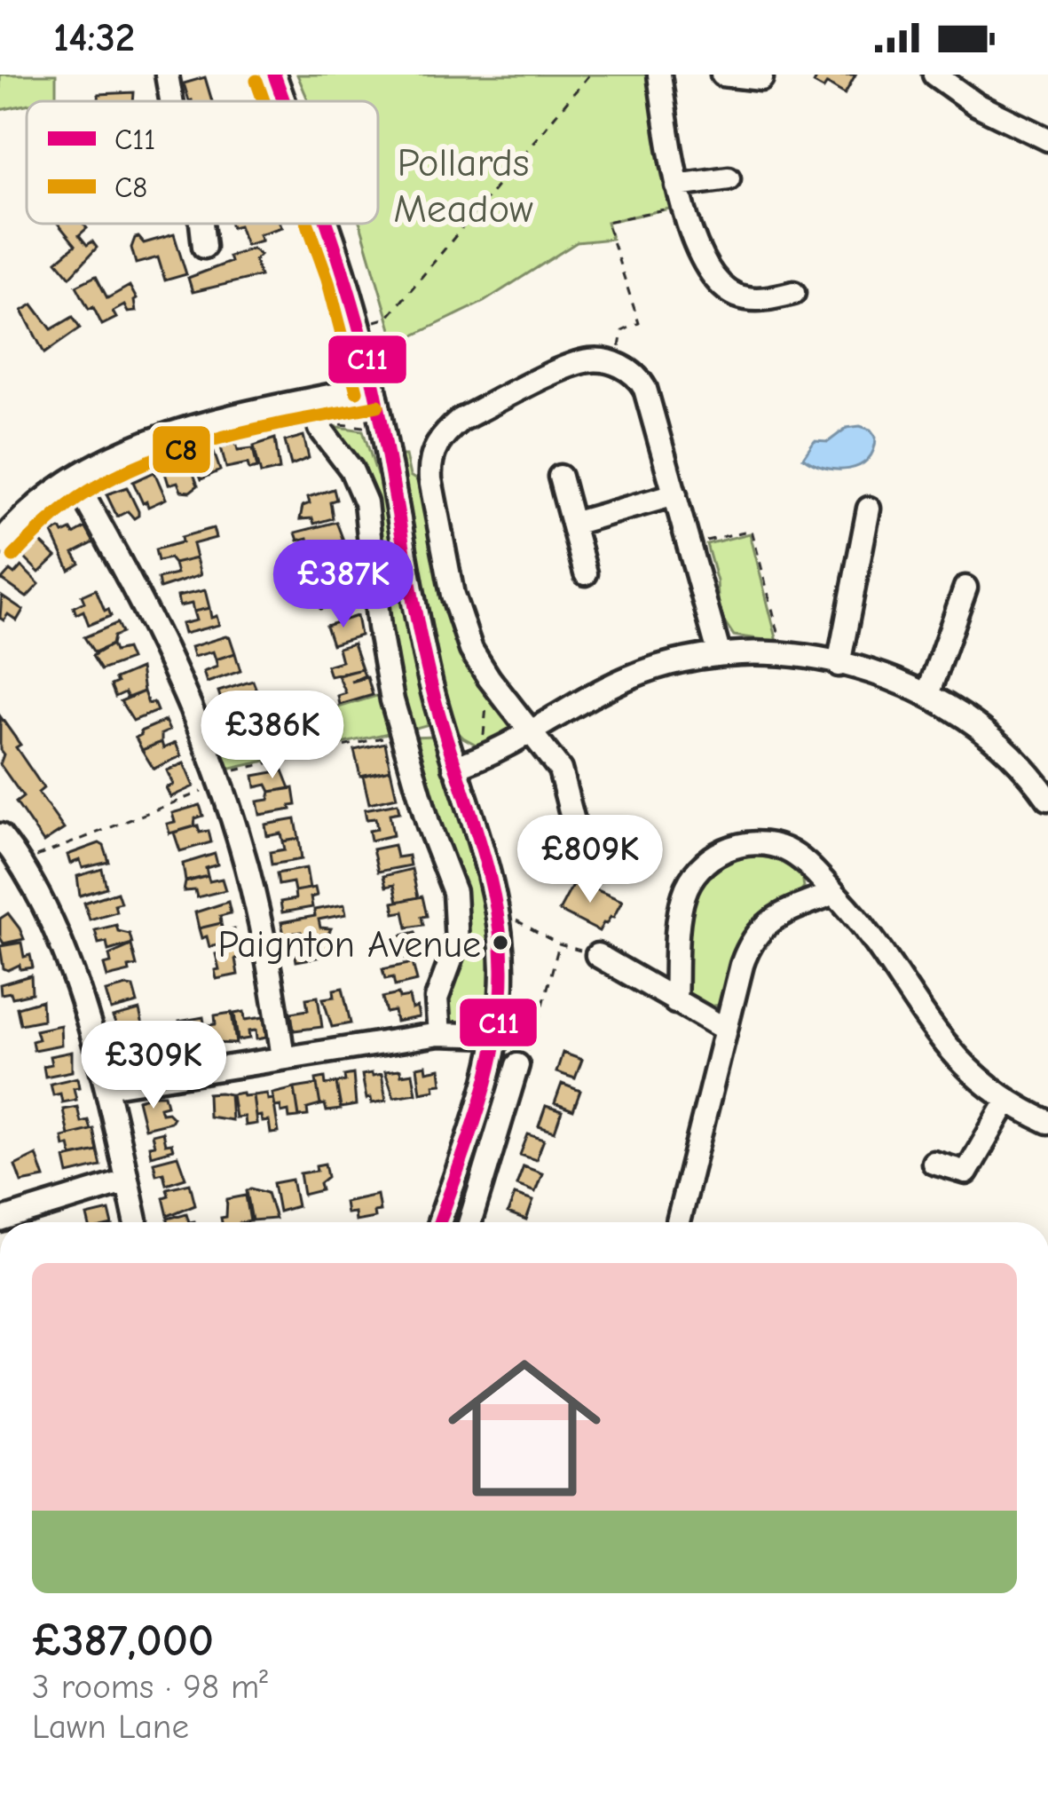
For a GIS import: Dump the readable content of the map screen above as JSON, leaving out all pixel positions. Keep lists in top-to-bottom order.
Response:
{
  "parks": ["Pollards Meadow"],
  "places": ["Paignton Avenue"],
  "lines": ["transit line C11", "transit line C8"],
  "legend": ["C11", "C8"],
  "page": {
    "status": "14:32",
    "price": [
      "£387K",
      "£386K",
      "£809K",
      "£309K"
    ],
    "list": [
      {
        "name": "£387,000",
        "note": "3 rooms · 98 m² · Lawn Lane"
      }
    ]
  }
}
